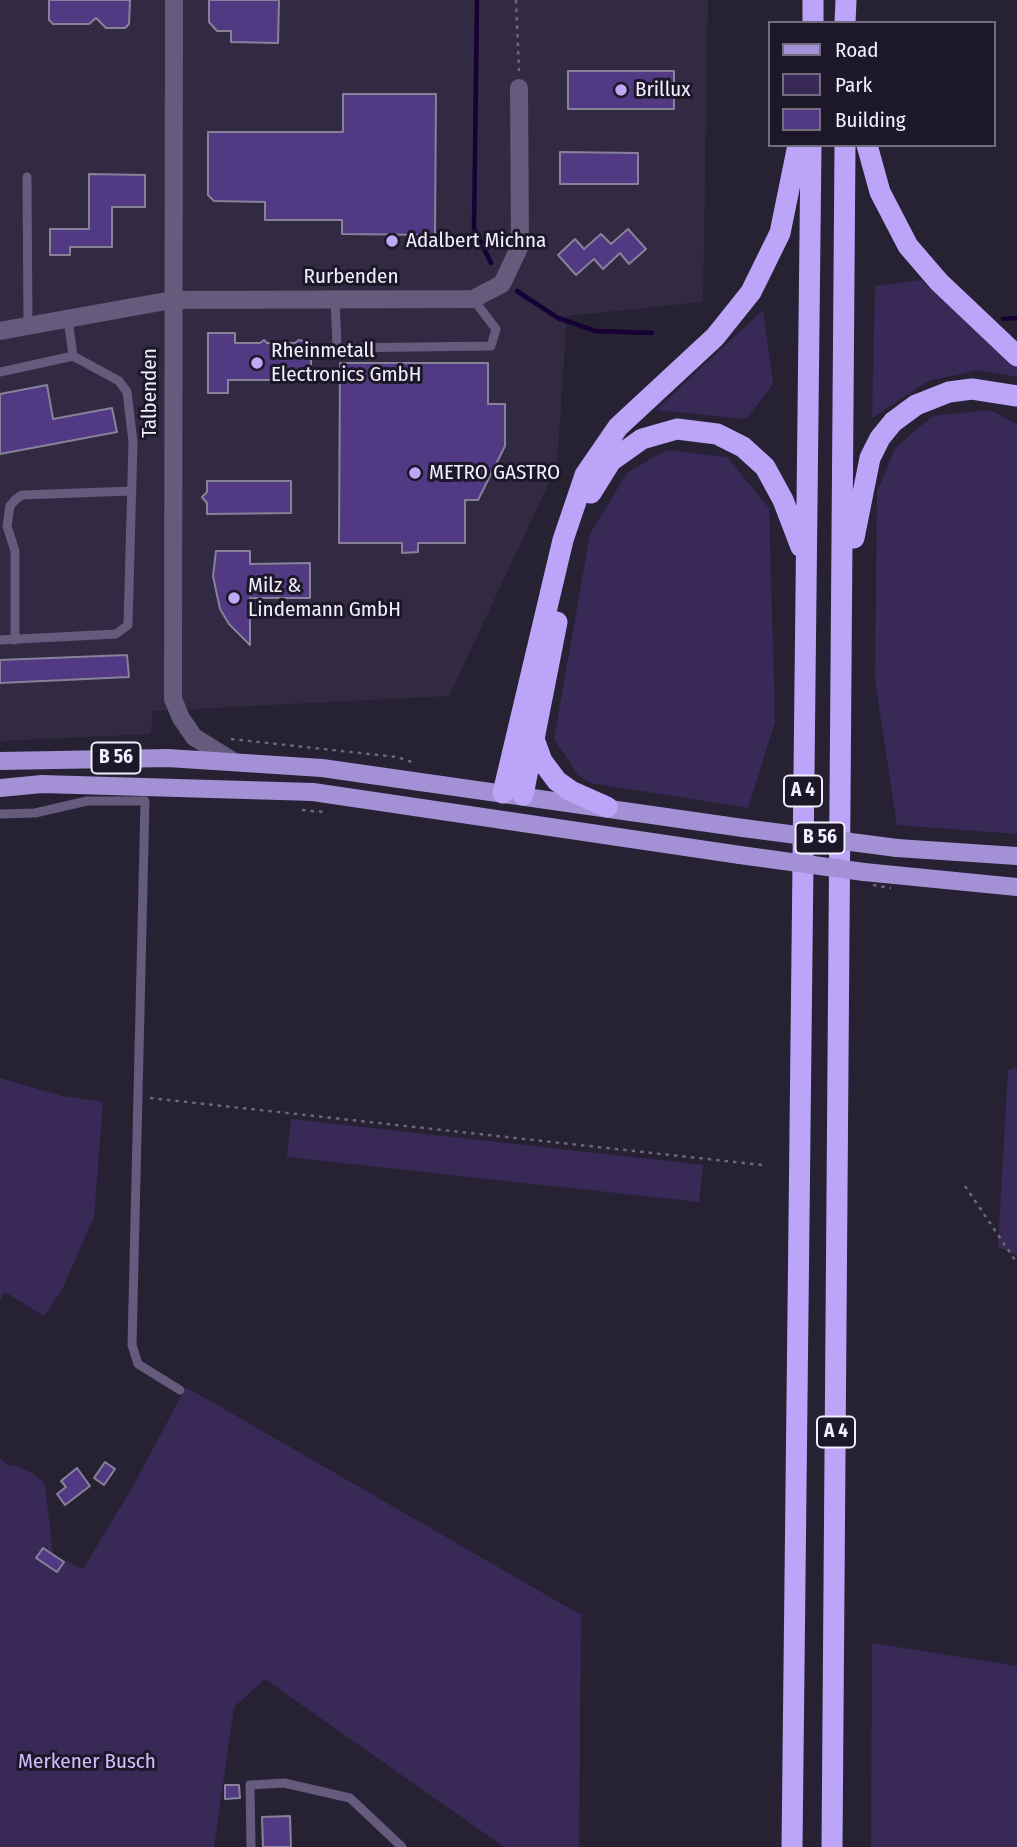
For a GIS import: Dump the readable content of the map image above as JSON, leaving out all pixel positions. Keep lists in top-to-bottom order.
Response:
{
  "streets": {
    "highway": ["A 4"],
    "main road": ["B 56"],
    "street": ["Rurbenden", "Talbenden"]
  },
  "crossings": [
    ["Rurbenden", "Talbenden"],
    ["Talbenden", "B 56"]
  ],
  "parks": ["Merkener Busch"],
  "places": [
    "Brillux",
    "Adalbert Michna",
    "Rheinmetall Electronics GmbH",
    "METRO GASTRO",
    "Milz & Lindemann GmbH"
  ],
  "legend": ["Road", "Park", "Building"]
}
